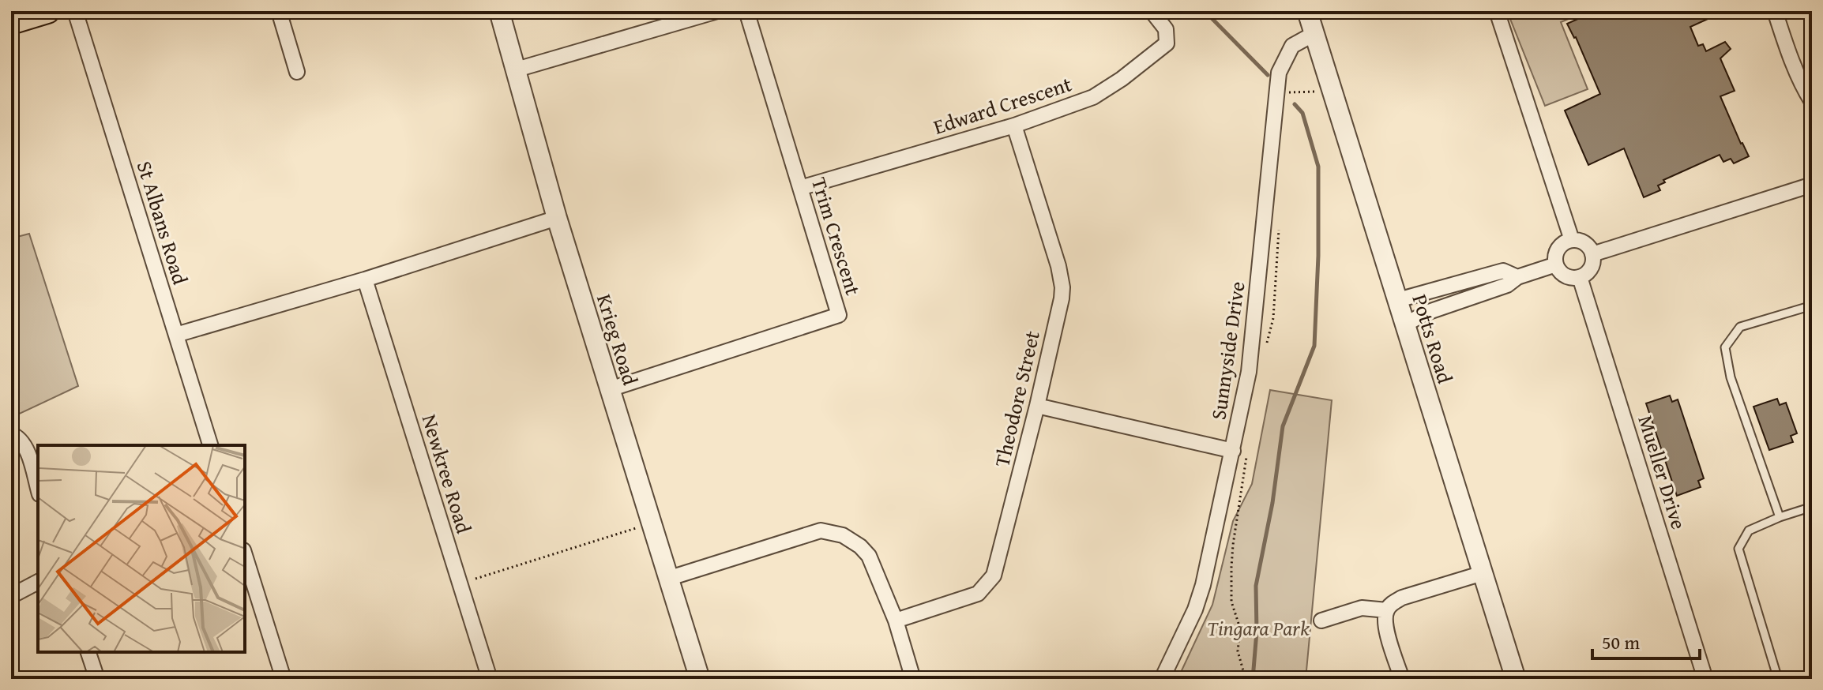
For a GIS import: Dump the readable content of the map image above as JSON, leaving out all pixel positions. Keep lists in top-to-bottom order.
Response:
{
  "streets": {
    "street": [
      "Edward Crescent",
      "St Albans Road",
      "Trim Crescent",
      "Potts Road",
      "Krieg Road",
      "Sunnyside Drive",
      "Theodore Street",
      "Mueller Drive",
      "Newkree Road"
    ]
  },
  "crossings": [
    ["Edward Crescent", "Trim Crescent"],
    ["Edward Crescent", "Theodore Street"],
    ["Trim Crescent", "Krieg Road"],
    ["Potts Road", "Sunnyside Drive"]
  ],
  "parks": ["Tingara Park"],
  "scale_bar": "50 m"
}
